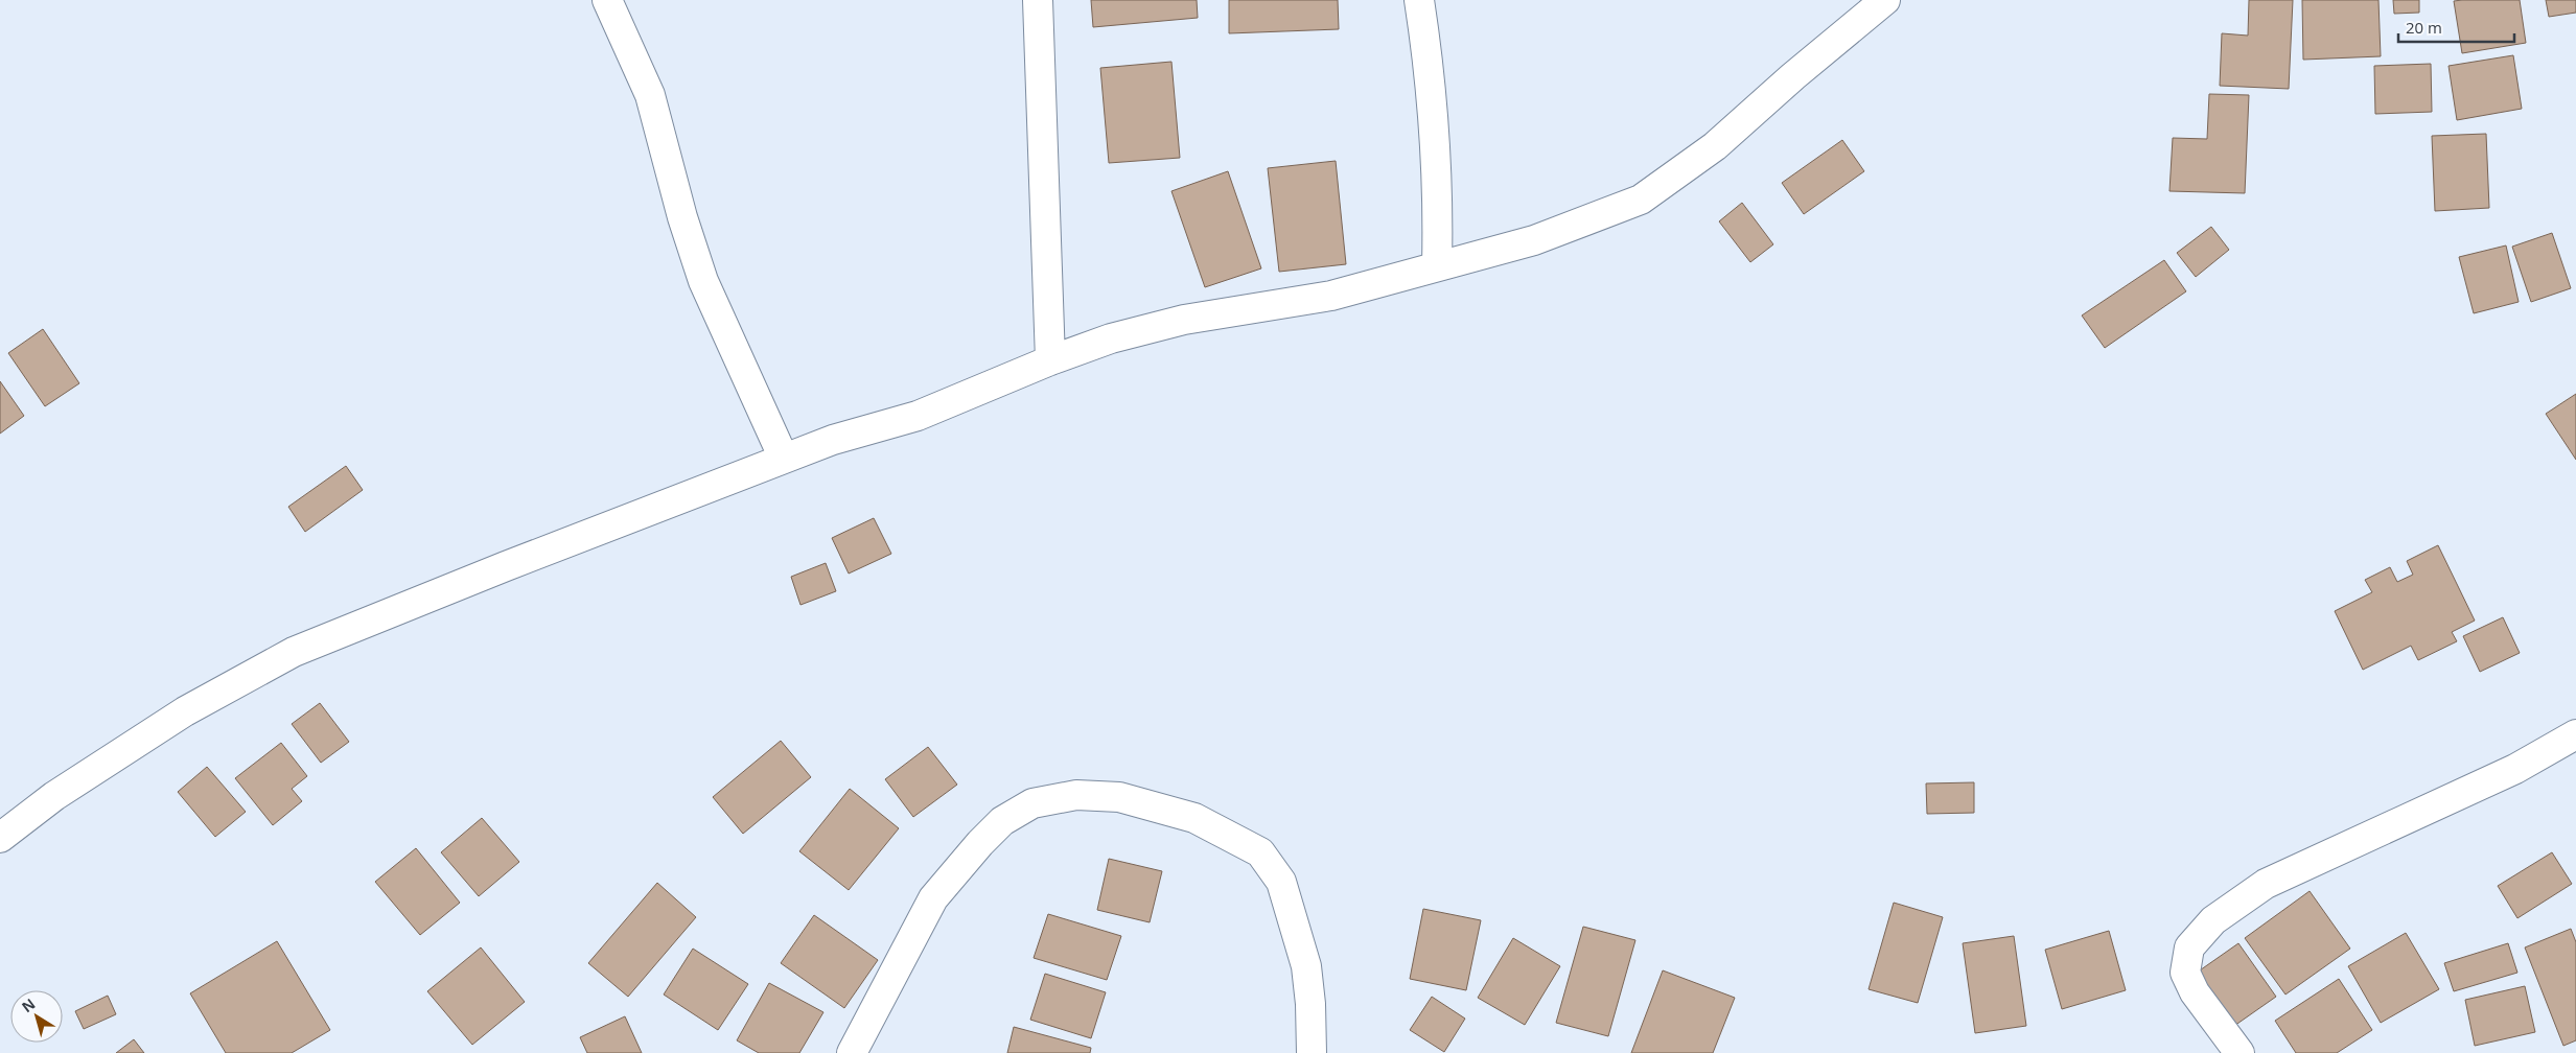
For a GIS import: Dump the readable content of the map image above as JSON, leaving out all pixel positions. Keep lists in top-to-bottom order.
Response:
{
  "scale_bar": "20 m",
  "north": "top left"
}
